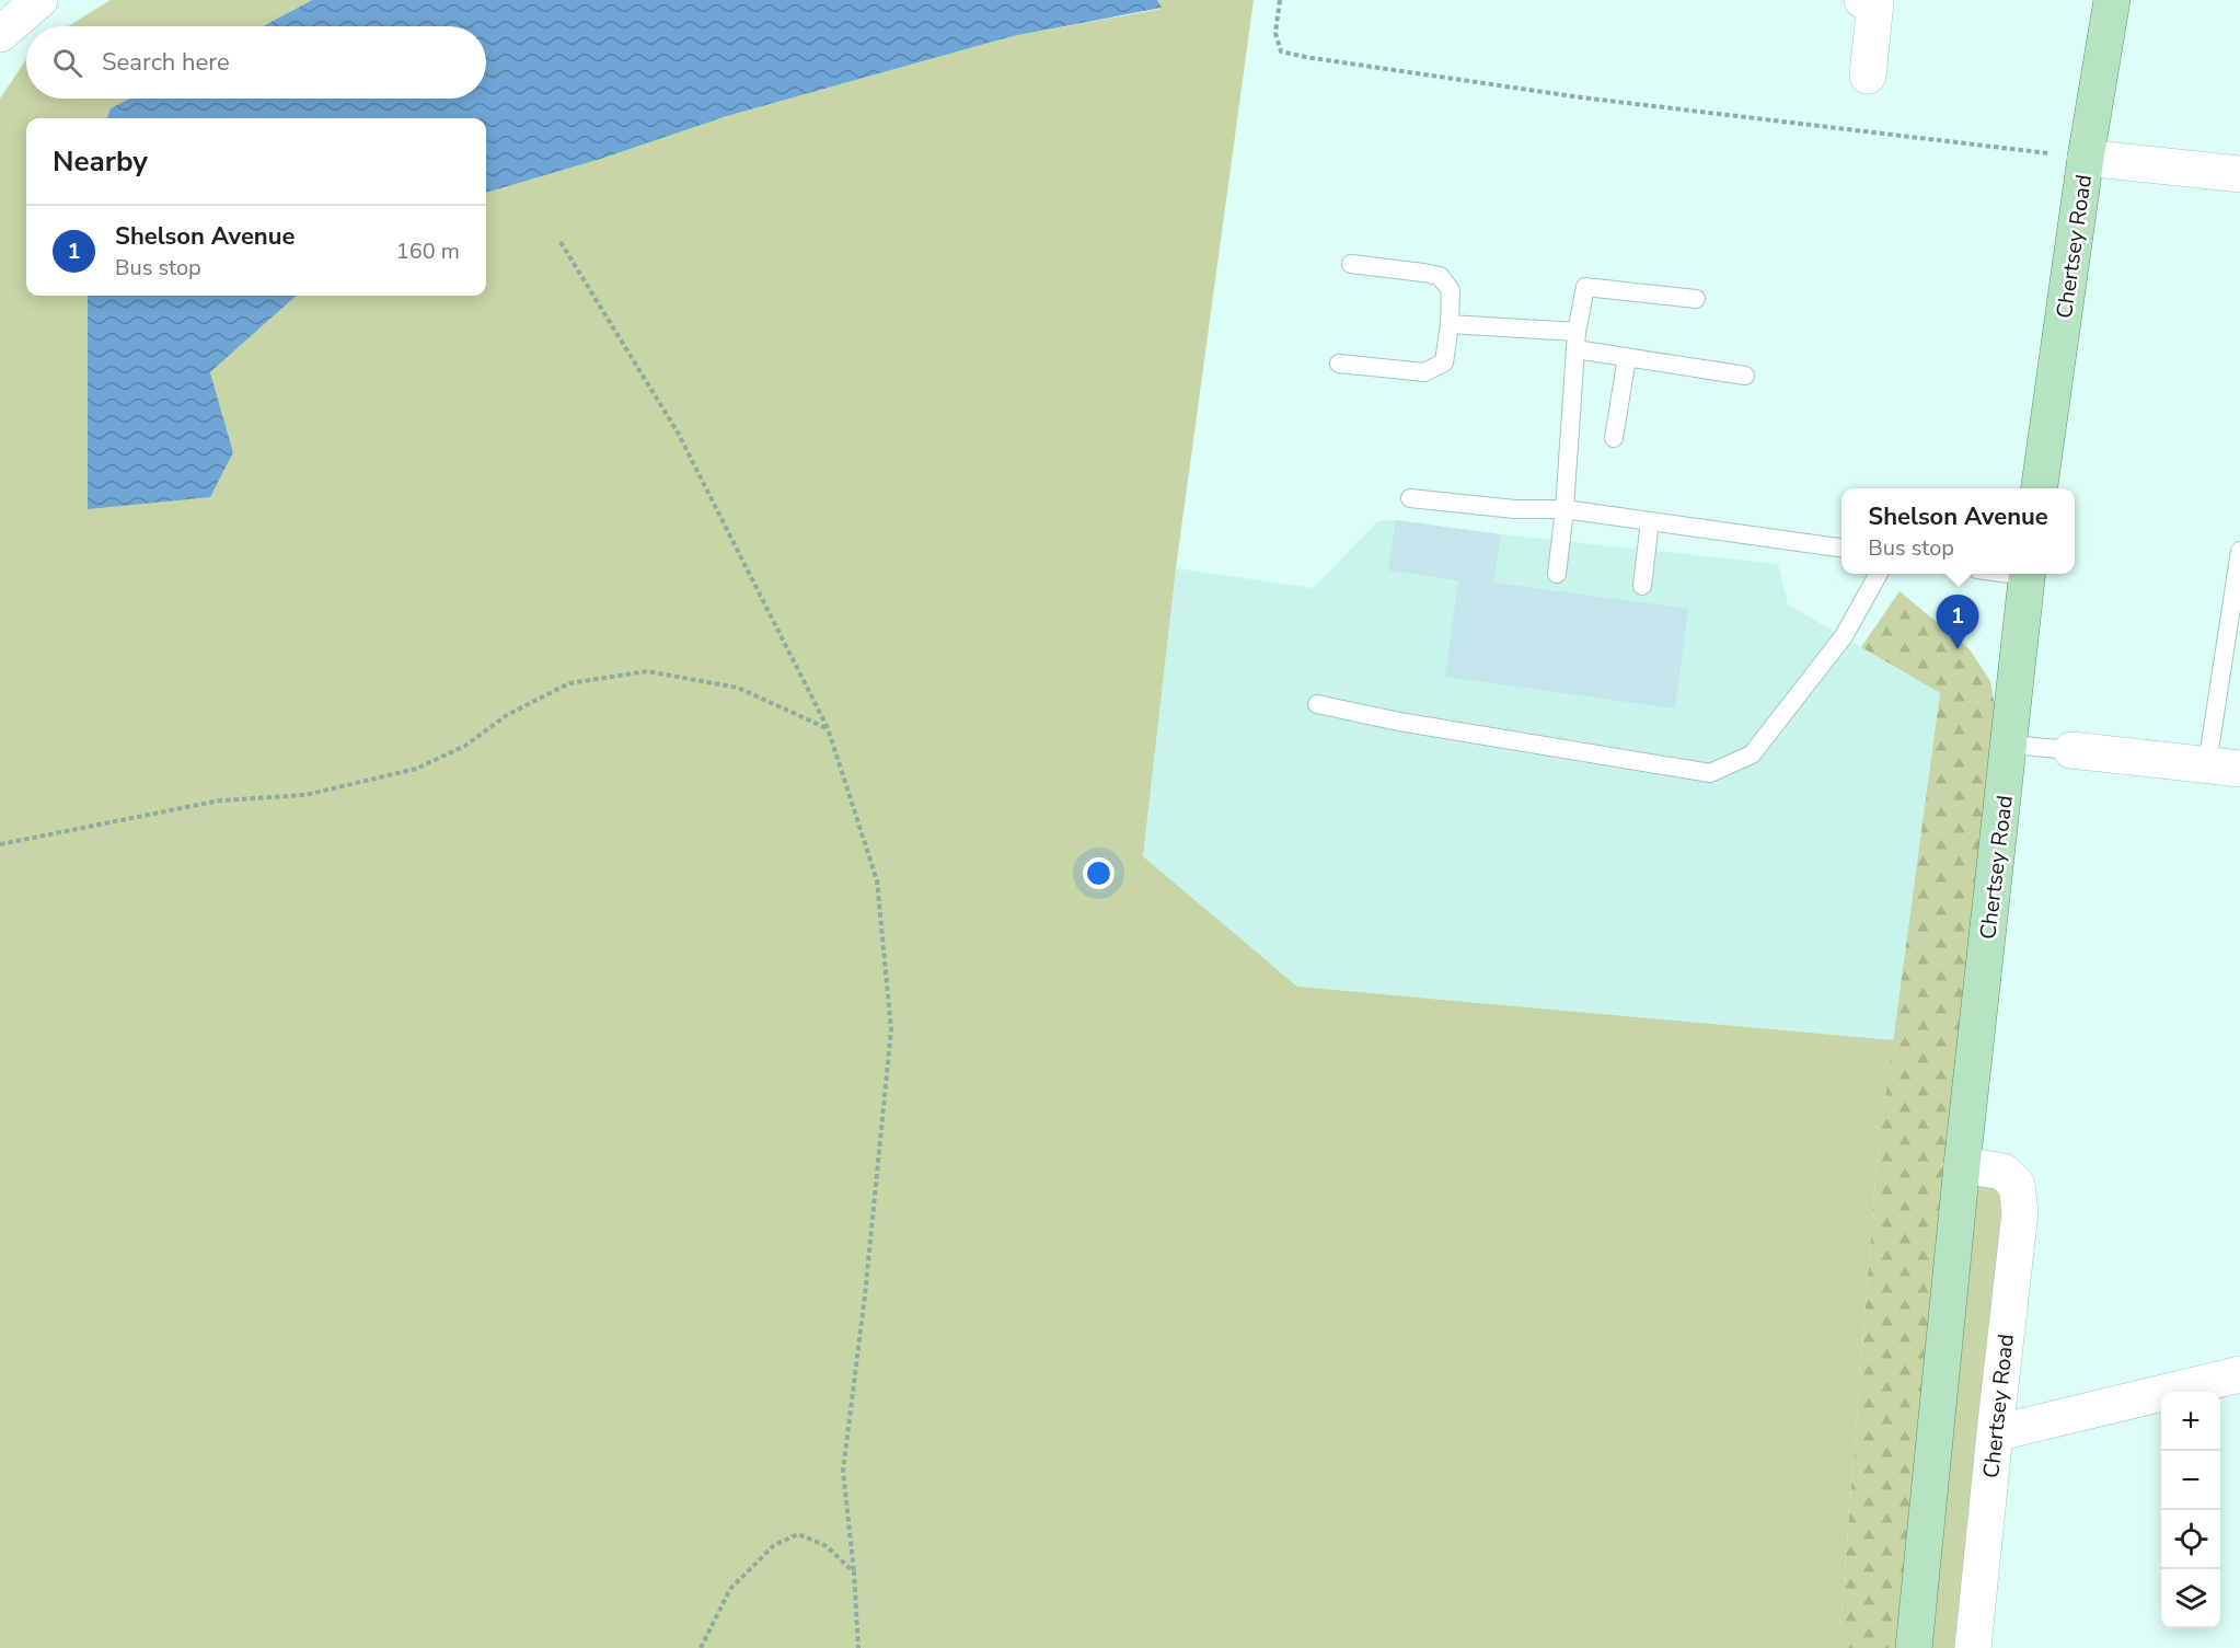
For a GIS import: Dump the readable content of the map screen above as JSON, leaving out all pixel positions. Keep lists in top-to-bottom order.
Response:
{
  "streets": {
    "main road": ["Chertsey Road"]
  },
  "page": {
    "search": "Search here",
    "heading": "Nearby",
    "list": [
      {
        "mark": "1",
        "name": "Shelson Avenue",
        "note": "Bus stop",
        "value": "160 m"
      }
    ],
    "popup": ["Shelson Avenue", "Bus stop"],
    "pins": "1",
    "map_buttons": ["+", "−"]
  }
}
